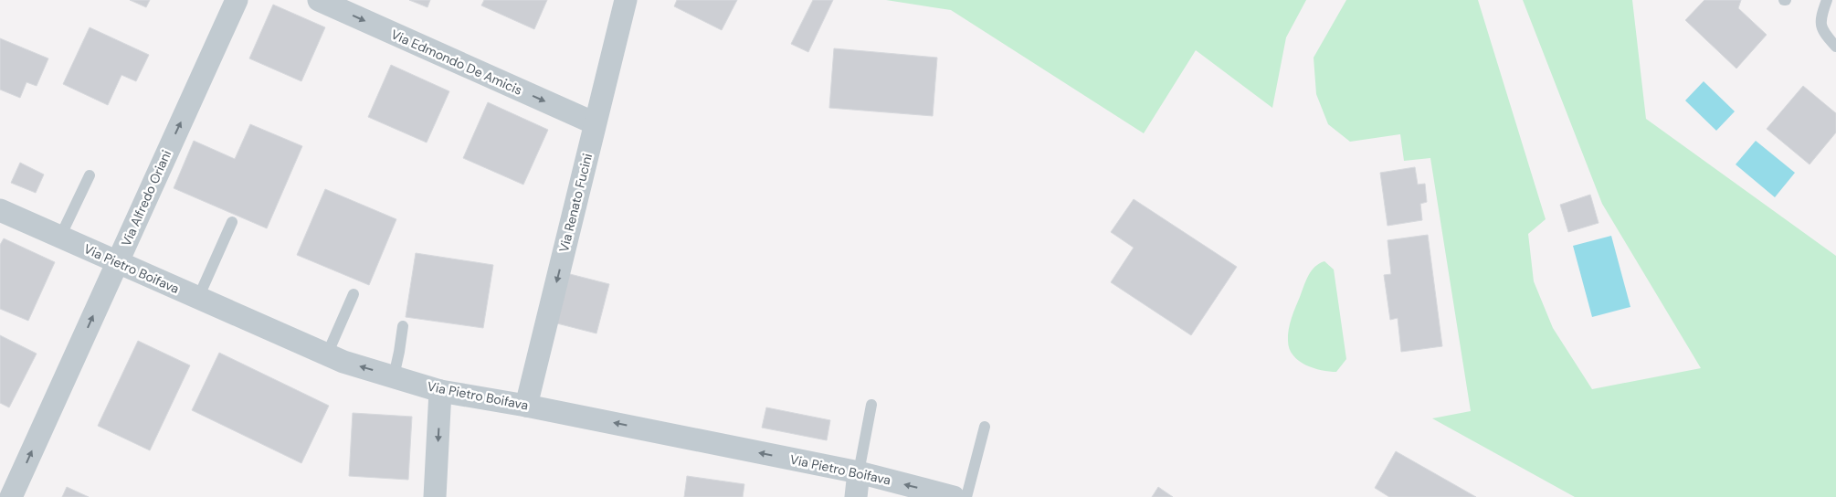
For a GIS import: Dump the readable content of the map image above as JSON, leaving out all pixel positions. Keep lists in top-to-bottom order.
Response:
{
  "streets": {
    "street": [
      "Via Edmondo De Amicis",
      "Via Alfredo Oriani",
      "Via Renato Fucini",
      "Via Pietro Boifava"
    ]
  },
  "crossings": [
    ["Via Edmondo De Amicis", "Via Renato Fucini"],
    ["Via Alfredo Oriani", "Via Pietro Boifava"],
    ["Via Renato Fucini", "Via Pietro Boifava"]
  ],
  "one_way": [
    "Via Edmondo De Amicis",
    "Via Alfredo Oriani",
    "Via Renato Fucini",
    "Via Pietro Boifava"
  ]
}
